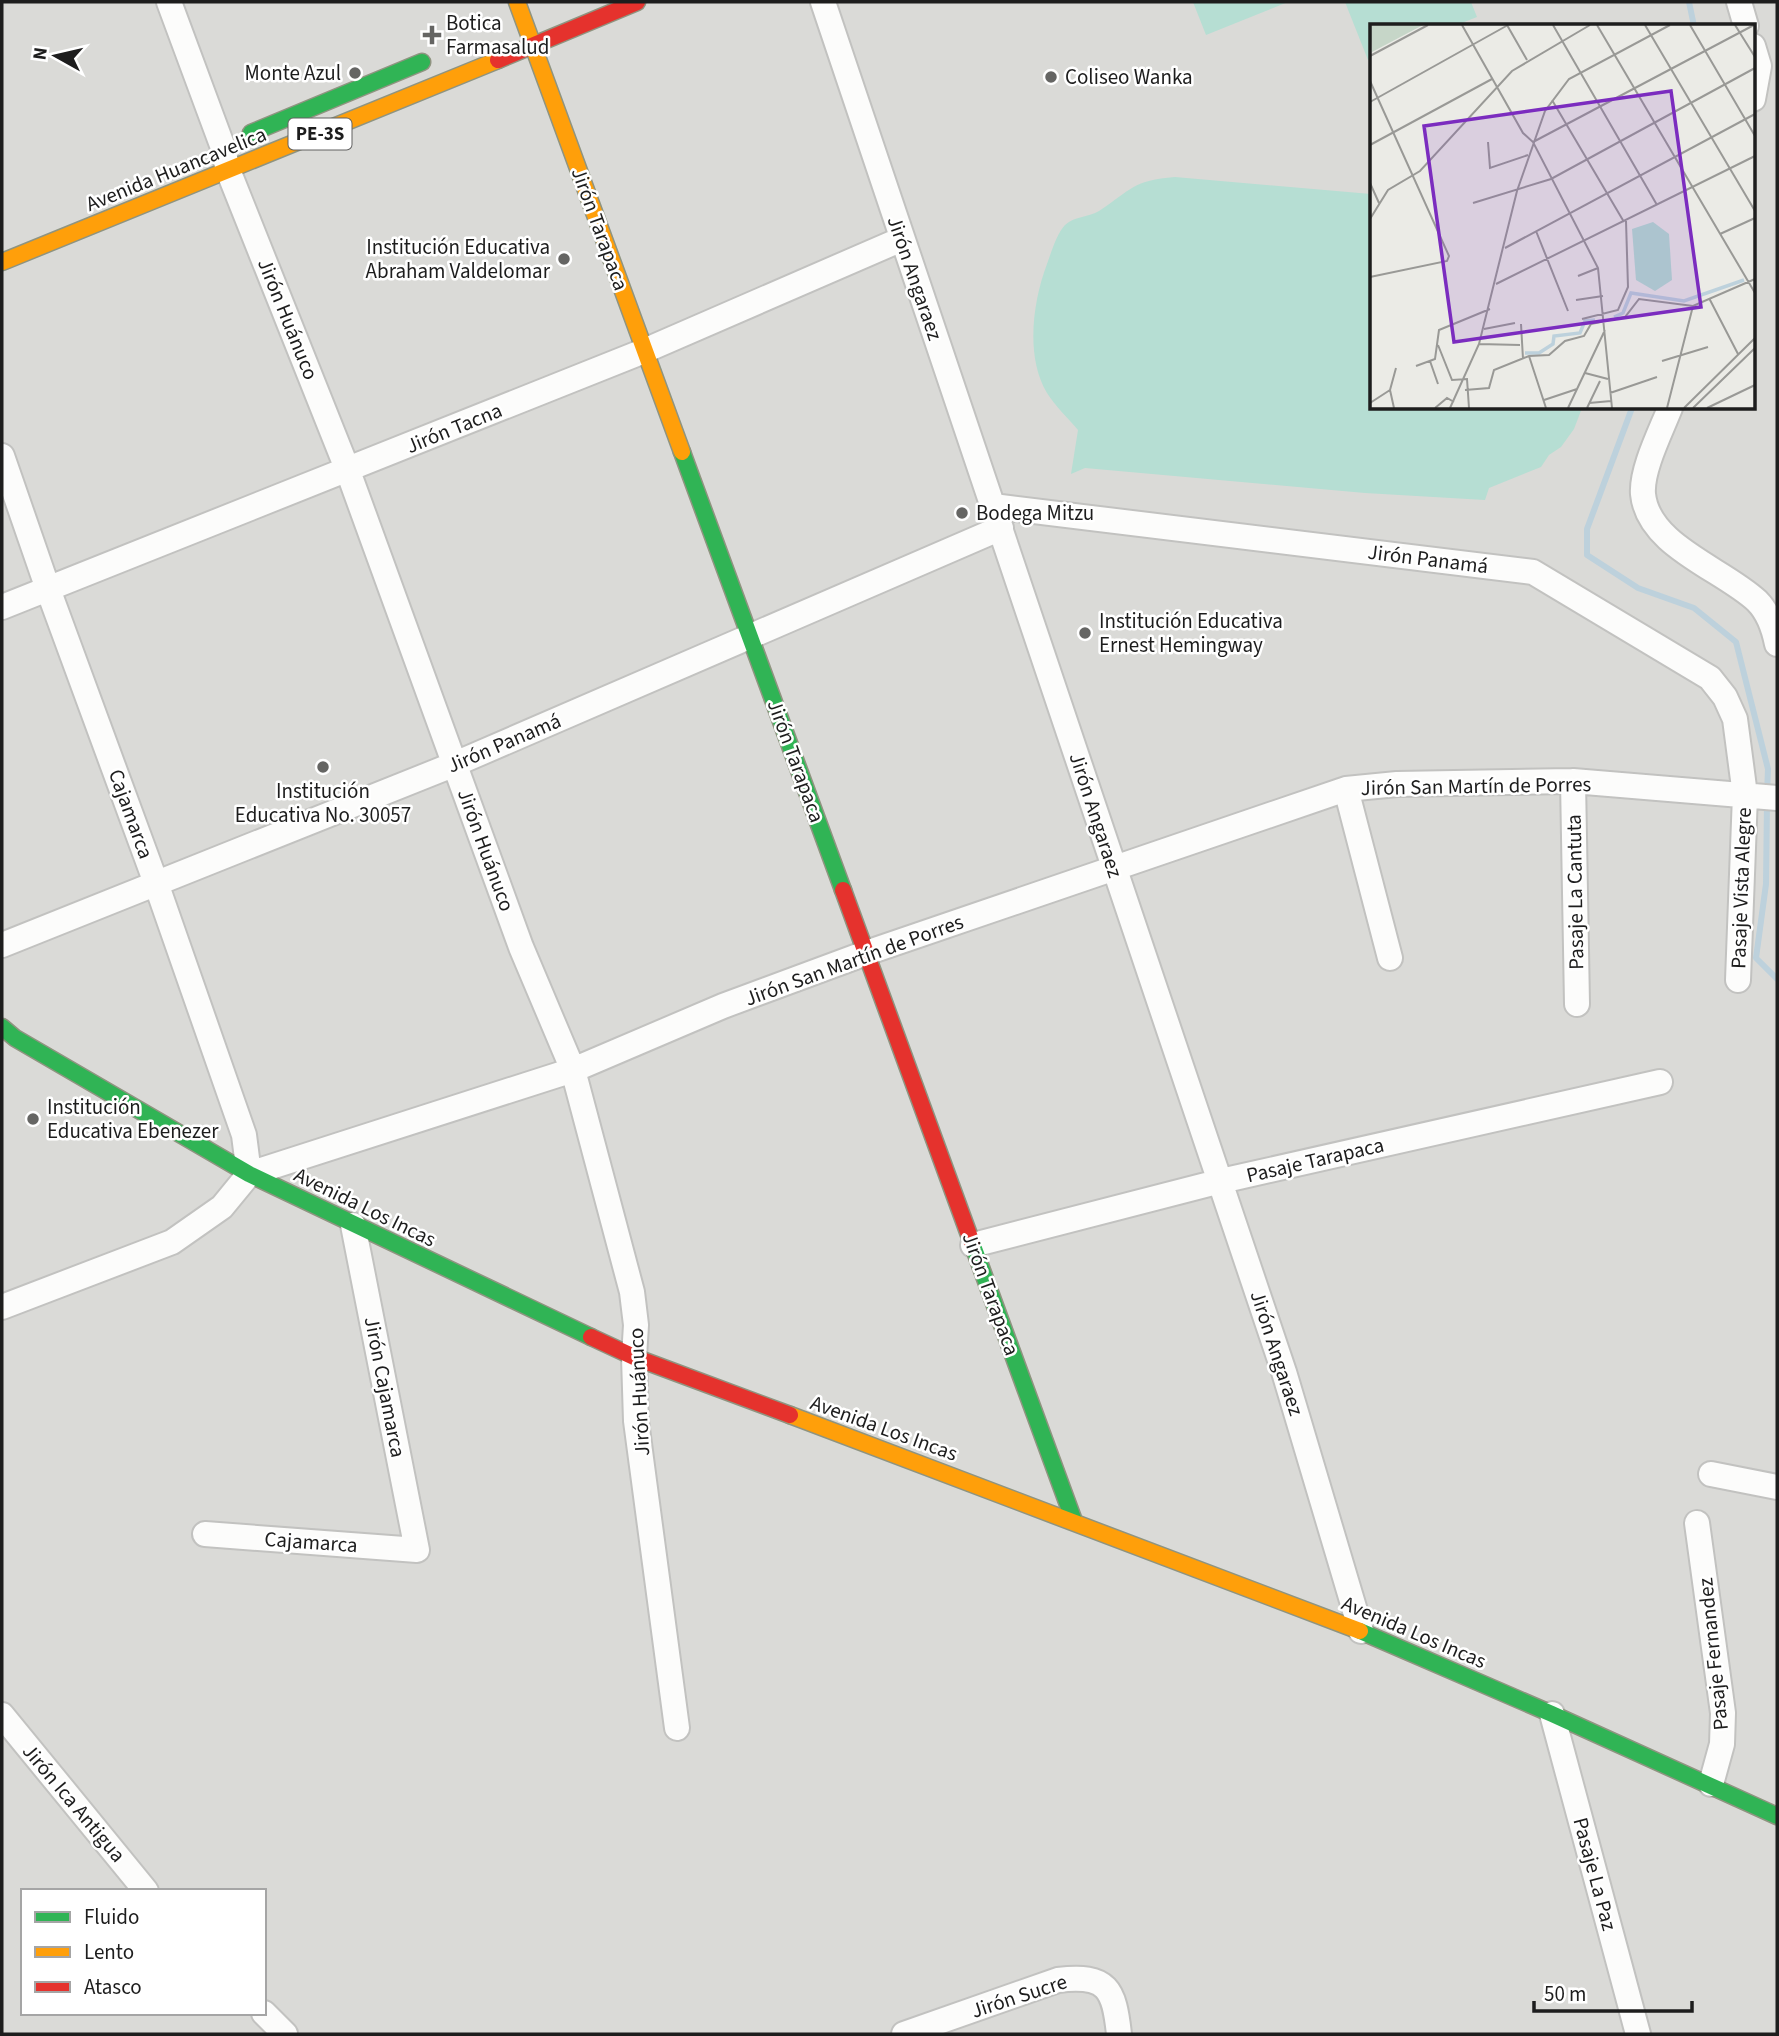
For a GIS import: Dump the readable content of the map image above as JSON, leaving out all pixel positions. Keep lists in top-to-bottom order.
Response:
{
  "streets": {
    "main road": [
      "PE-3S",
      "Avenida Huancavelica",
      "Jirón Tarapaca",
      "Avenida Los Incas"
    ],
    "street": [
      "Jirón Angaraez",
      "Jirón Huánuco",
      "Jirón Tacna",
      "Jirón Panamá",
      "Jirón San Martín de Porres",
      "Cajamarca",
      "Pasaje Vista Alegre",
      "Pasaje La Cantuta",
      "Pasaje Tarapaca",
      "Jirón Cajamarca",
      "Pasaje Fernandez",
      "Jirón Ica Antigua",
      "Pasaje La Paz",
      "Jirón Sucre"
    ]
  },
  "crossings": [
    ["Avenida Huancavelica", "Jirón Tarapaca"],
    ["Avenida Huancavelica", "Jirón Huánuco"],
    ["Jirón Tarapaca", "Jirón Tacna"],
    ["Jirón Tarapaca", "Jirón Panamá"],
    ["Jirón Tarapaca", "Jirón San Martín de Porres"],
    ["Jirón Tarapaca", "Pasaje Tarapaca"],
    ["Jirón Tarapaca", "Avenida Los Incas"],
    ["Jirón Angaraez", "Jirón Tacna"],
    ["Jirón Angaraez", "Jirón Panamá"],
    ["Jirón Angaraez", "Jirón San Martín de Porres"],
    ["Jirón Angaraez", "Pasaje Tarapaca"],
    ["Jirón Angaraez", "Avenida Los Incas"],
    ["Jirón Huánuco", "Jirón Tacna"],
    ["Jirón Huánuco", "Jirón Panamá"],
    ["Jirón Huánuco", "Jirón San Martín de Porres"],
    ["Jirón Huánuco", "Avenida Los Incas"],
    ["Jirón Tacna", "Cajamarca"],
    ["Jirón Panamá", "Jirón San Martín de Porres"],
    ["Jirón Panamá", "Cajamarca"],
    ["Jirón Panamá", "Pasaje Vista Alegre"],
    ["Jirón San Martín de Porres", "Cajamarca"],
    ["Jirón San Martín de Porres", "Pasaje Vista Alegre"],
    ["Jirón San Martín de Porres", "Pasaje La Cantuta"],
    ["Jirón San Martín de Porres", "Avenida Los Incas"],
    ["Cajamarca", "Avenida Los Incas"],
    ["Cajamarca", "Jirón Cajamarca"],
    ["Avenida Los Incas", "Jirón Cajamarca"],
    ["Avenida Los Incas", "Pasaje Fernandez"],
    ["Avenida Los Incas", "Pasaje La Paz"]
  ],
  "places": {
    "health": ["Botica Farmasalud"],
    "other": [
      "Monte Azul",
      "Coliseo Wanka",
      "Institución Educativa Abraham Valdelomar",
      "Bodega Mitzu",
      "Institución Educativa Ernest Hemingway",
      "Institución Educativa No. 30057",
      "Institución Educativa Ebenezer"
    ]
  },
  "legend": ["Fluido", "Lento", "Atasco"],
  "scale_bar": "50 m",
  "north": "left"
}
